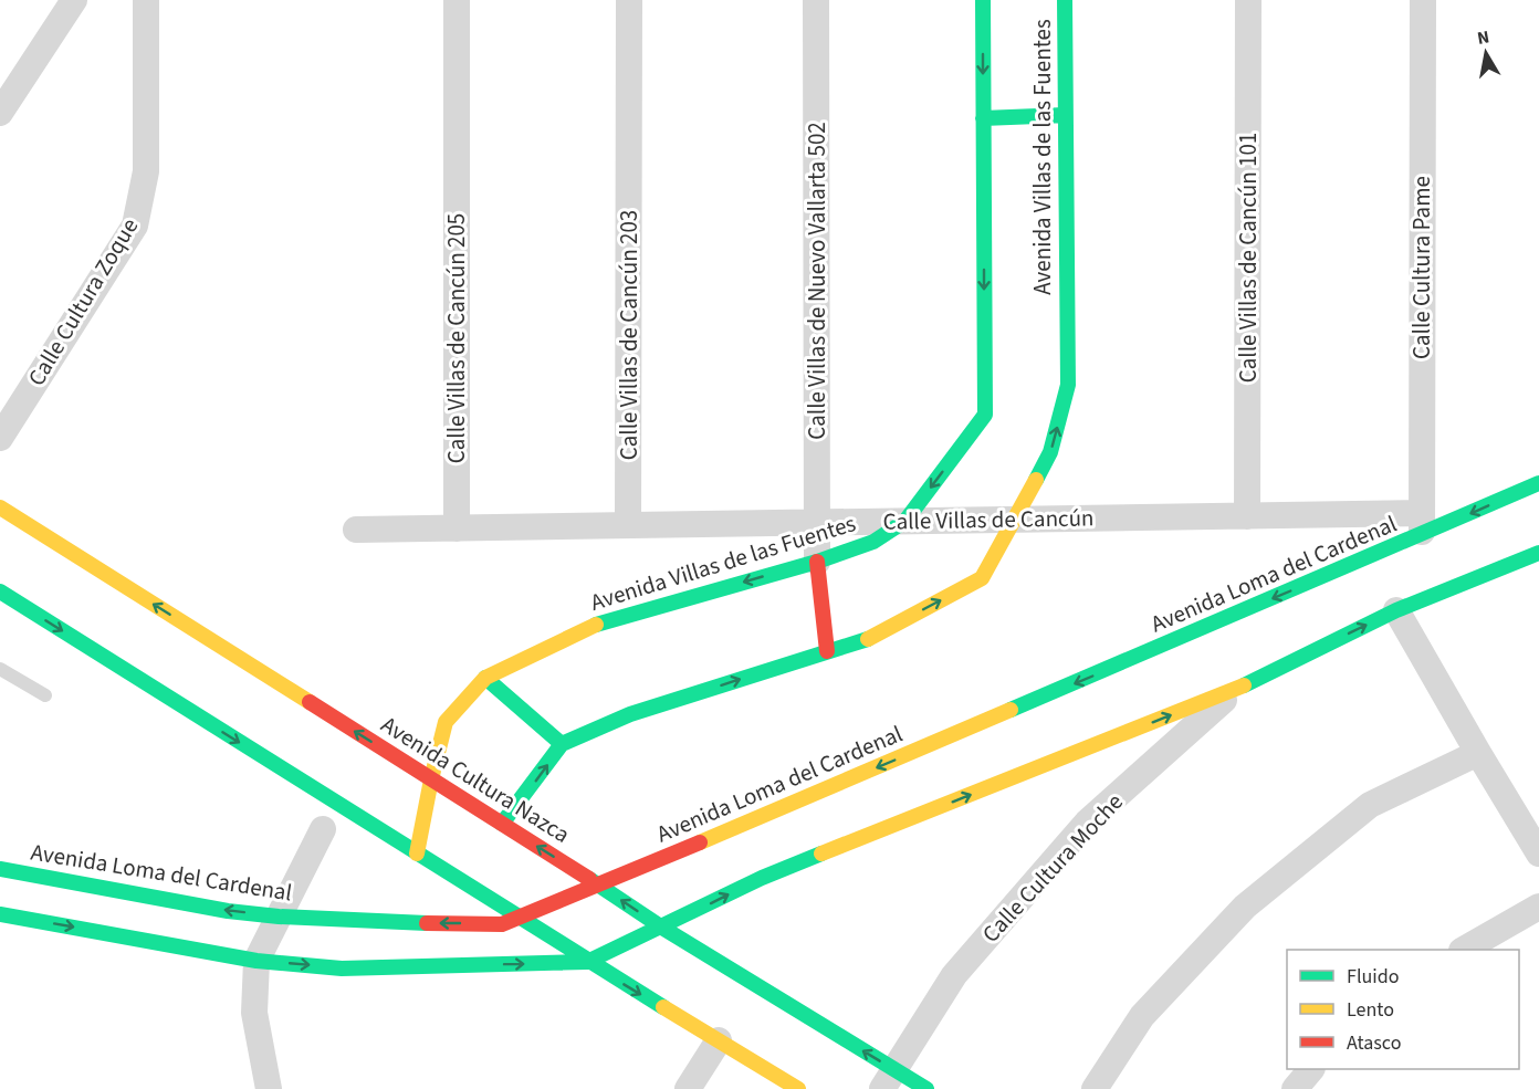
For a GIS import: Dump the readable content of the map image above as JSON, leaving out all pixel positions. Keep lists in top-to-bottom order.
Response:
{
  "streets": {
    "street": [
      "Avenida Villas de las Fuentes",
      "Calle Villas de Cancún 101",
      "Calle Cultura Pame",
      "Calle Villas de Nuevo Vallarta 502",
      "Calle Cultura Zoque",
      "Calle Villas de Cancún 203",
      "Calle Villas de Cancún 205",
      "Calle Villas de Cancún",
      "Avenida Loma del Cardenal",
      "Avenida Cultura Nazca",
      "Calle Cultura Moche"
    ]
  },
  "crossings": [
    ["Avenida Villas de las Fuentes", "Calle Villas de Nuevo Vallarta 502"],
    ["Avenida Villas de las Fuentes", "Calle Villas de Cancún"],
    ["Avenida Villas de las Fuentes", "Avenida Cultura Nazca"],
    ["Calle Villas de Cancún 101", "Calle Villas de Cancún"],
    ["Calle Cultura Pame", "Calle Villas de Cancún"],
    ["Calle Cultura Pame", "Avenida Loma del Cardenal"],
    ["Calle Villas de Nuevo Vallarta 502", "Calle Villas de Cancún"],
    ["Calle Villas de Cancún 203", "Calle Villas de Cancún"],
    ["Calle Villas de Cancún 205", "Calle Villas de Cancún"],
    ["Calle Villas de Cancún", "Avenida Loma del Cardenal"],
    ["Avenida Loma del Cardenal", "Avenida Cultura Nazca"],
    ["Avenida Cultura Nazca", "Calle Cultura Moche"]
  ],
  "legend": ["Fluido", "Lento", "Atasco"],
  "north": "top"
}
